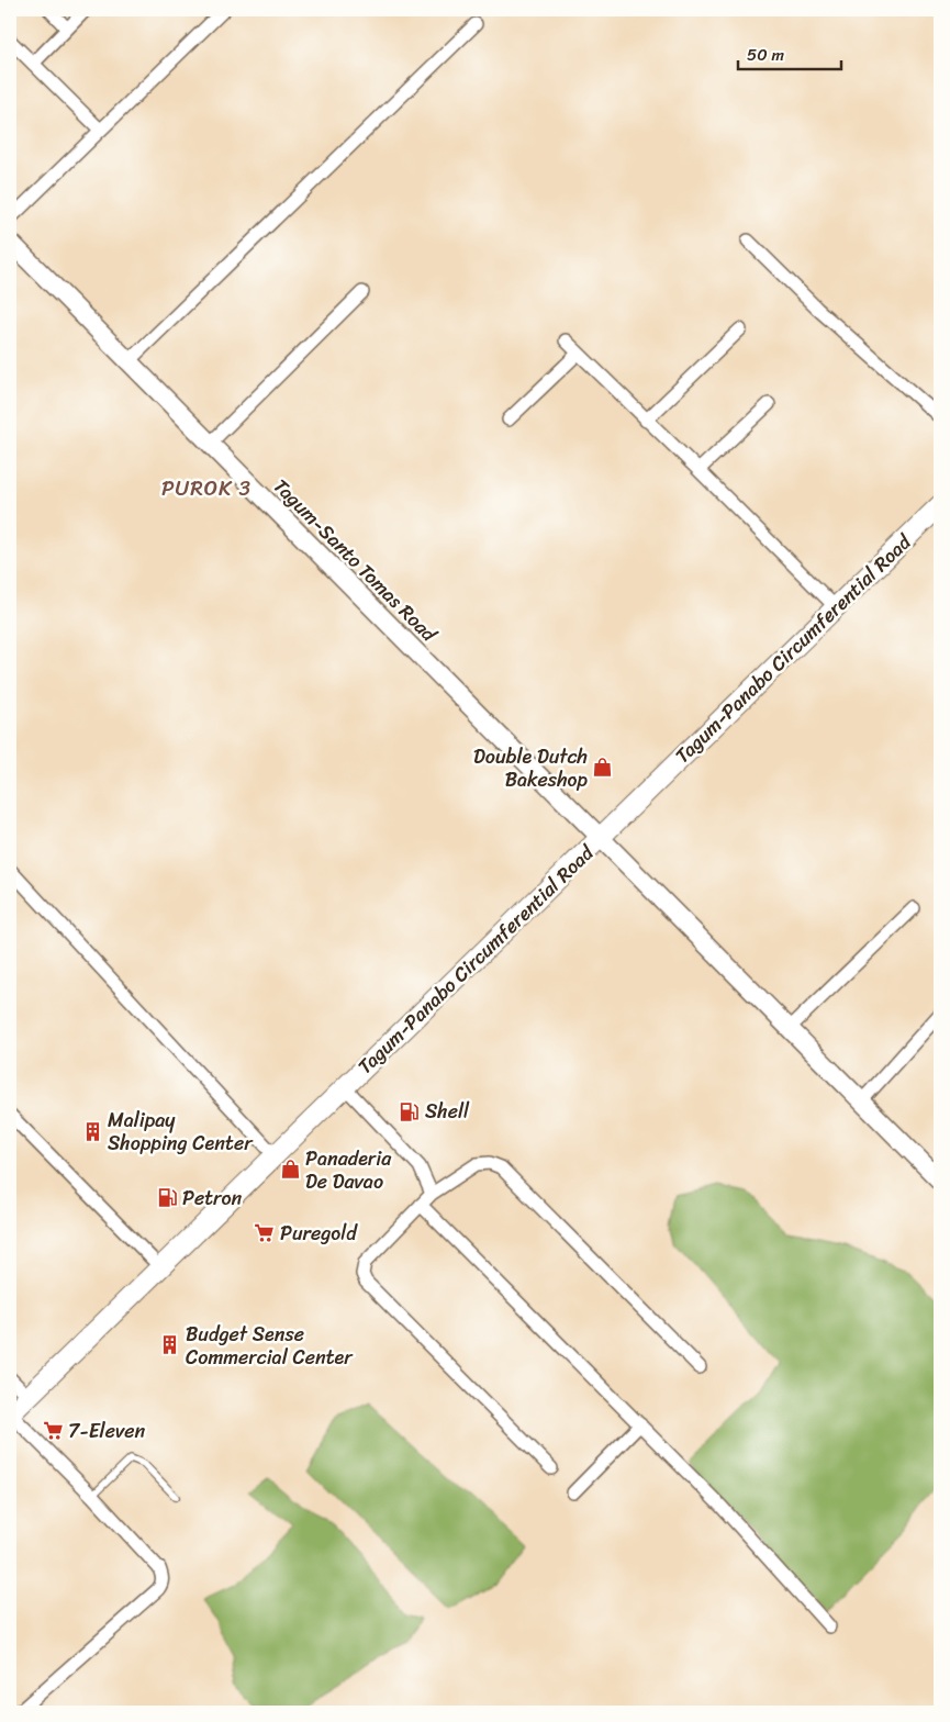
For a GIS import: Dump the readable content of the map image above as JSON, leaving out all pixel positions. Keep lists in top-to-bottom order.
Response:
{
  "streets": {
    "main road": ["Tagum-Santo Tomas Road", "Tagum-Panabo Circumferential Road"]
  },
  "crossings": [
    ["Tagum-Santo Tomas Road", "Tagum-Panabo Circumferential Road"]
  ],
  "districts": ["PUROK 3"],
  "places": {
    "shop": ["Double Dutch Bakeshop", "Panaderia De Davao"],
    "fuel station": ["Shell", "Petron"],
    "building": ["Malipay Shopping Center", "Budget Sense Commercial Center"],
    "supermarket": ["Puregold", "7-Eleven"]
  },
  "scale_bar": "50 m"
}
